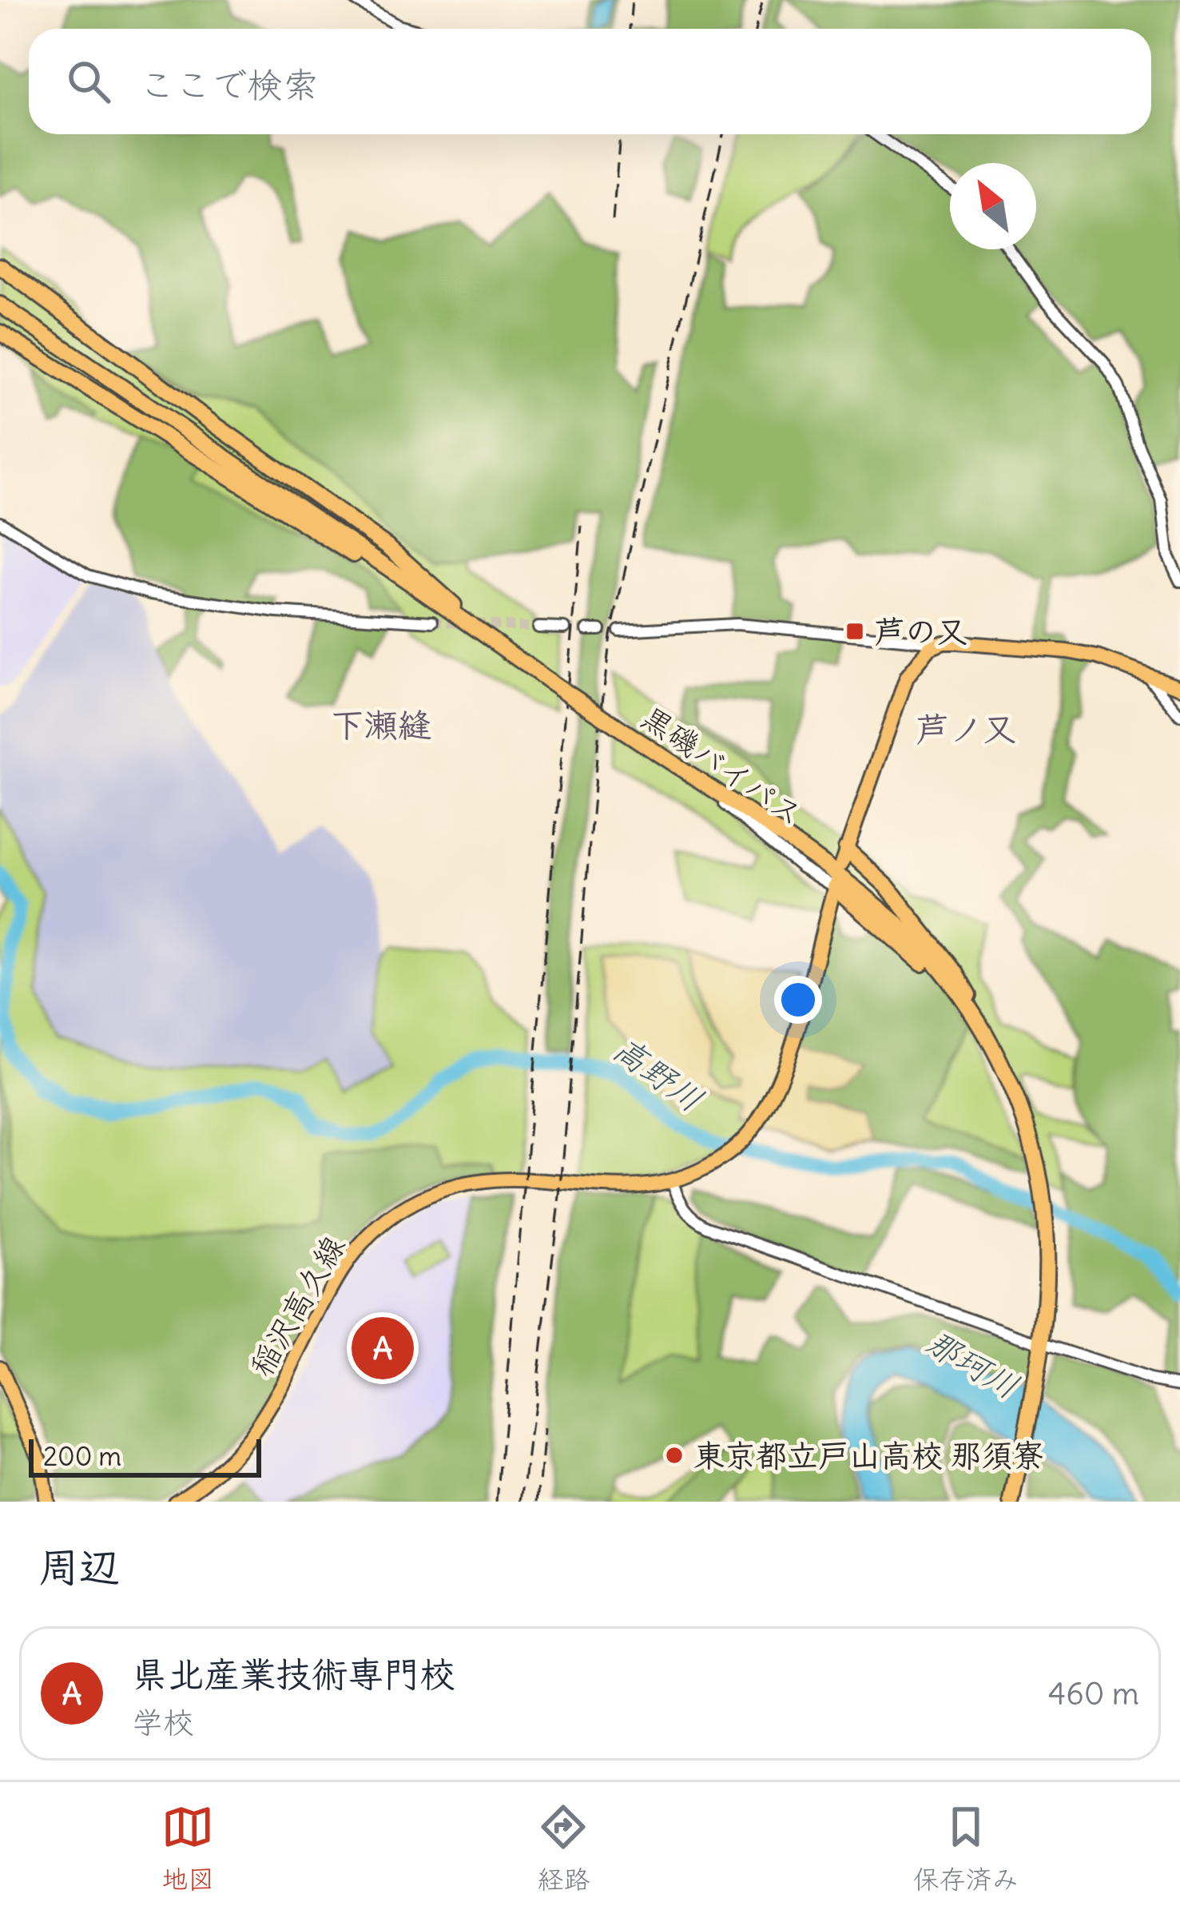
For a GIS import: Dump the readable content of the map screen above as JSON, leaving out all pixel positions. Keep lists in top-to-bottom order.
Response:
{
  "streets": {
    "highway": ["黒磯バイパス"],
    "main road": ["稲沢高久線"]
  },
  "districts": ["下瀬縫", "芦ノ又"],
  "water": ["高野川", "那珂川"],
  "places": {
    "transit": ["芦の又"],
    "other": ["東京都立戸山高校 那須寮"]
  },
  "scale_bar": "200 m",
  "north": "top left",
  "page": {
    "search": "ここで検索",
    "pins": "A",
    "scale": "200 m",
    "heading": "周辺",
    "list": [
      {
        "mark": "A",
        "name": "県北産業技術専門校",
        "note": "学校",
        "value": "460 m"
      }
    ],
    "nav": ["地図", "経路", "保存済み"]
  }
}
